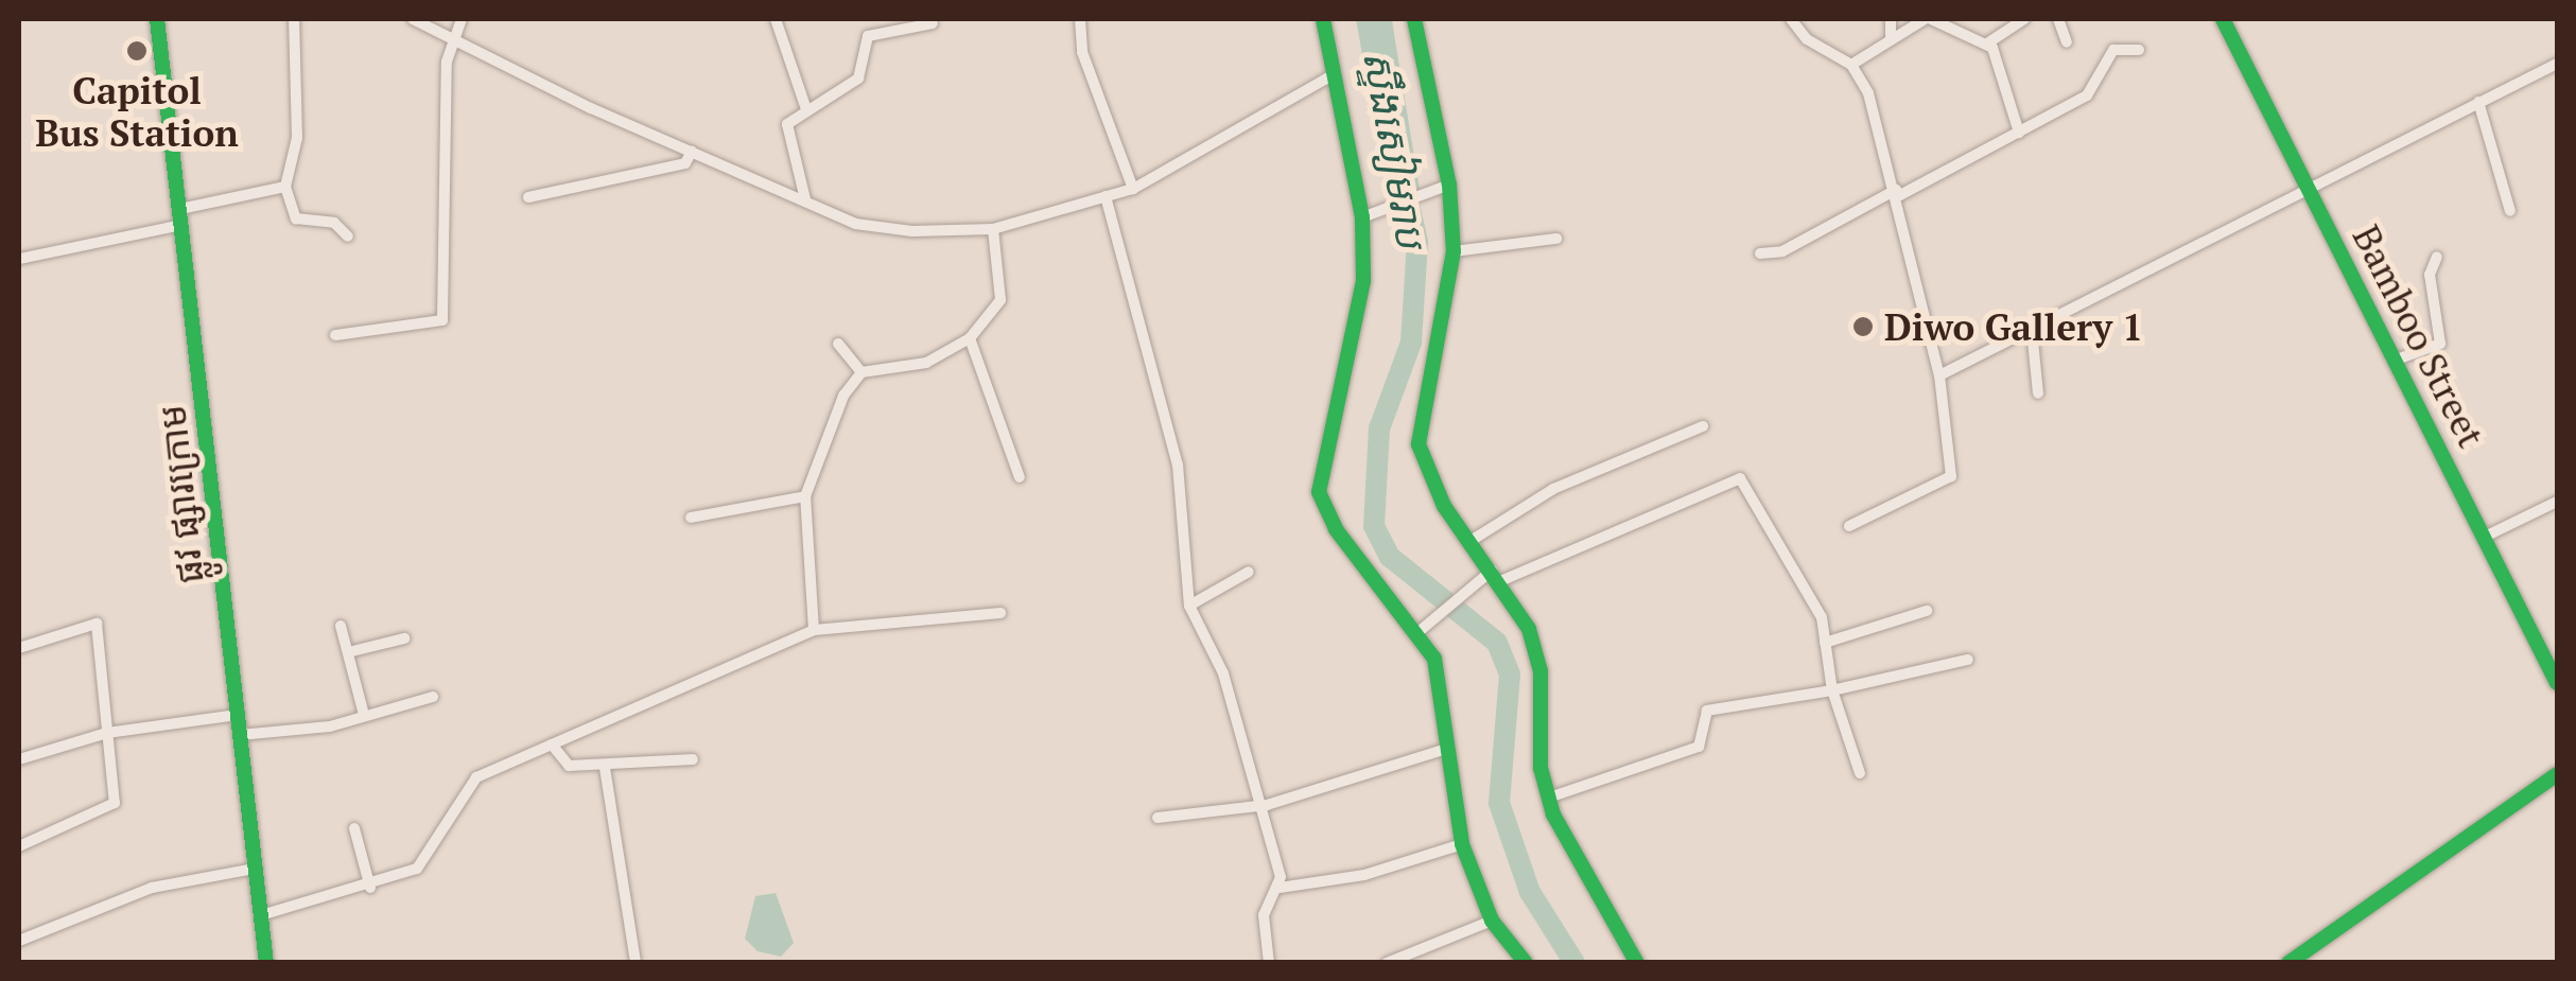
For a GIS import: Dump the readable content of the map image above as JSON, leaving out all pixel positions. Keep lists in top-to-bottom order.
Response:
{
  "streets": {
    "main road": ["Bamboo Street", "ផ្លូវ ផ្សារក្រោម"]
  },
  "water": ["ស្ទឹងសៀមរាប"],
  "places": ["Capitol Bus Station", "Diwo Gallery 1"]
}
